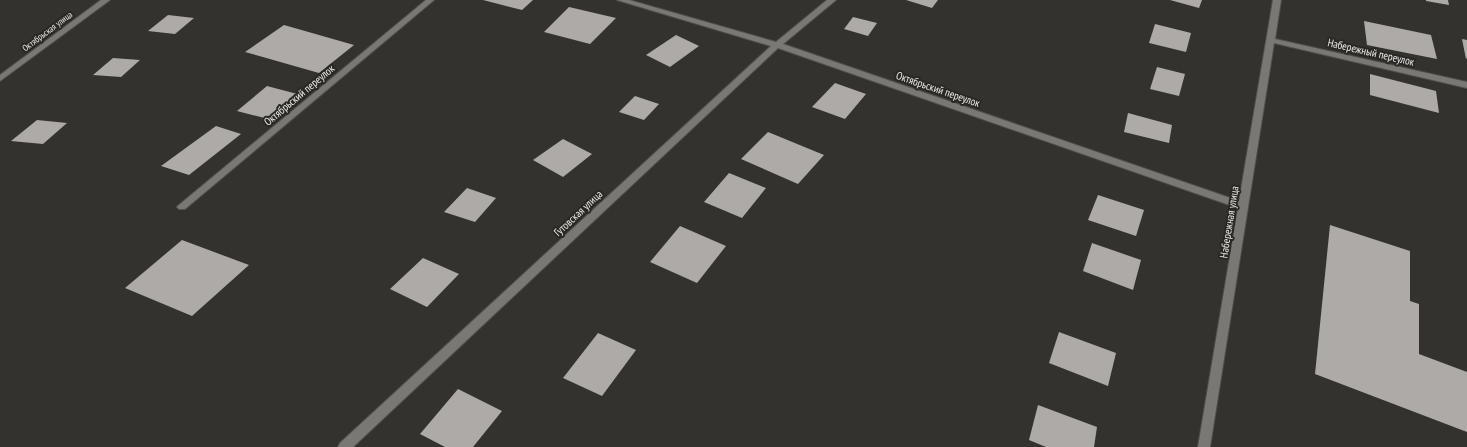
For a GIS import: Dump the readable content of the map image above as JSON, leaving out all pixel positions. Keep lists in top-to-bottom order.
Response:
{
  "streets": {
    "street": [
      "Октябрьская улица",
      "Набережный переулок",
      "Октябрьский переулок",
      "Гутовская улица",
      "Набережная улица"
    ]
  },
  "crossings": [
    ["Набережный переулок", "Набережная улица"],
    ["Октябрьский переулок", "Гутовская улица"],
    ["Октябрьский переулок", "Набережная улица"]
  ]
}
